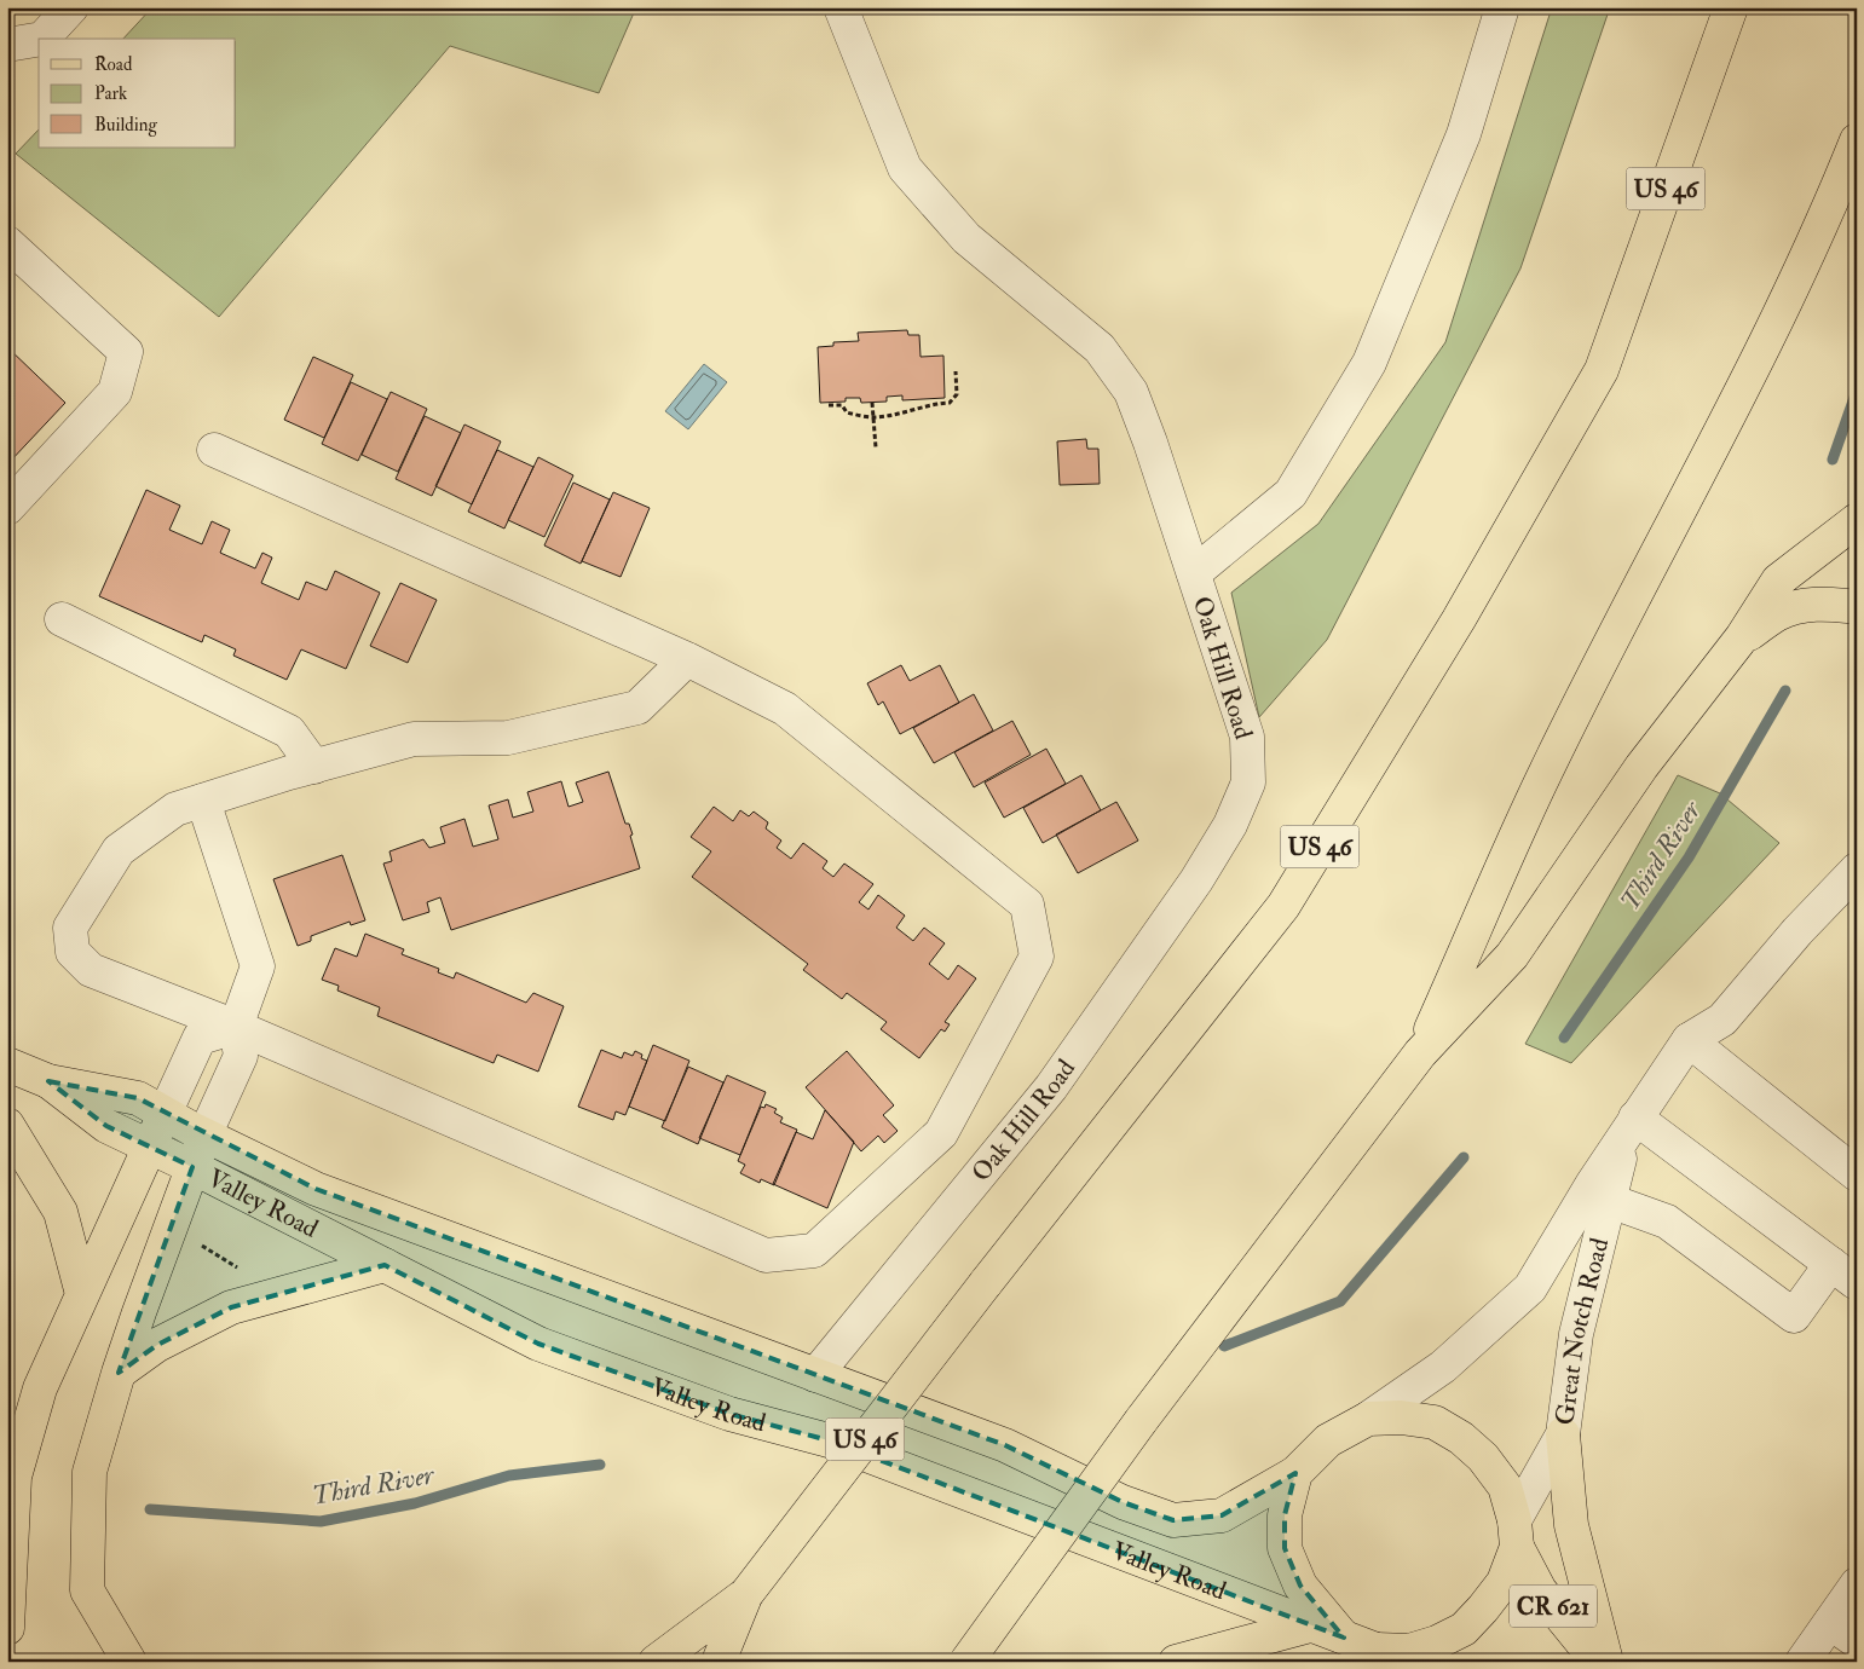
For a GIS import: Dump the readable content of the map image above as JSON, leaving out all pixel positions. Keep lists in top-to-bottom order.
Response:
{
  "streets": {
    "main road": ["US 46", "Valley Road", "CR 621"],
    "street": ["Oak Hill Road", "Great Notch Road"]
  },
  "crossings": [
    ["Oak Hill Road", "Valley Road"],
    ["Valley Road", "Great Notch Road"],
    ["Valley Road", "CR 621"],
    ["Great Notch Road", "CR 621"]
  ],
  "water": ["Third River"],
  "legend": ["Road", "Park", "Building"]
}
